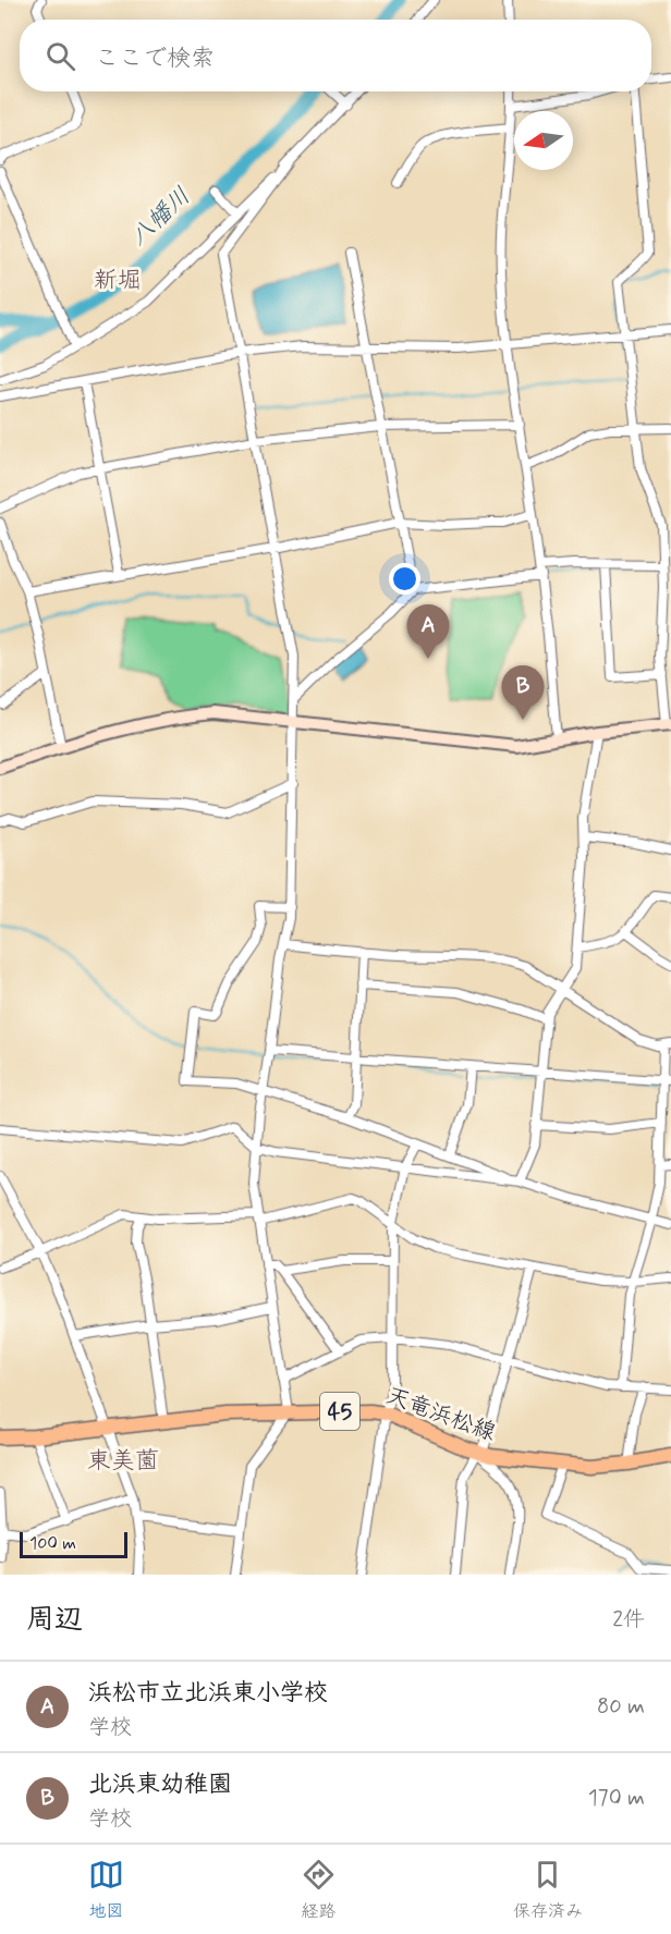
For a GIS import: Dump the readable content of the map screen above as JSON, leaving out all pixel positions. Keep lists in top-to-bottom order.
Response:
{
  "streets": {
    "main road": ["45", "天竜浜松線"]
  },
  "districts": ["新堀", "東美薗"],
  "water": ["八幡川"],
  "scale_bar": "100 m",
  "north": "left",
  "page": {
    "search": "ここで検索",
    "pins": ["A", "B"],
    "scale": "100 m",
    "heading": ["周辺", "2件"],
    "list": [
      {
        "mark": "A",
        "name": "浜松市立北浜東小学校",
        "note": "学校",
        "value": "80 m"
      },
      {
        "mark": "B",
        "name": "北浜東幼稚園",
        "note": "学校",
        "value": "170 m"
      }
    ],
    "nav": ["地図", "経路", "保存済み"]
  }
}
